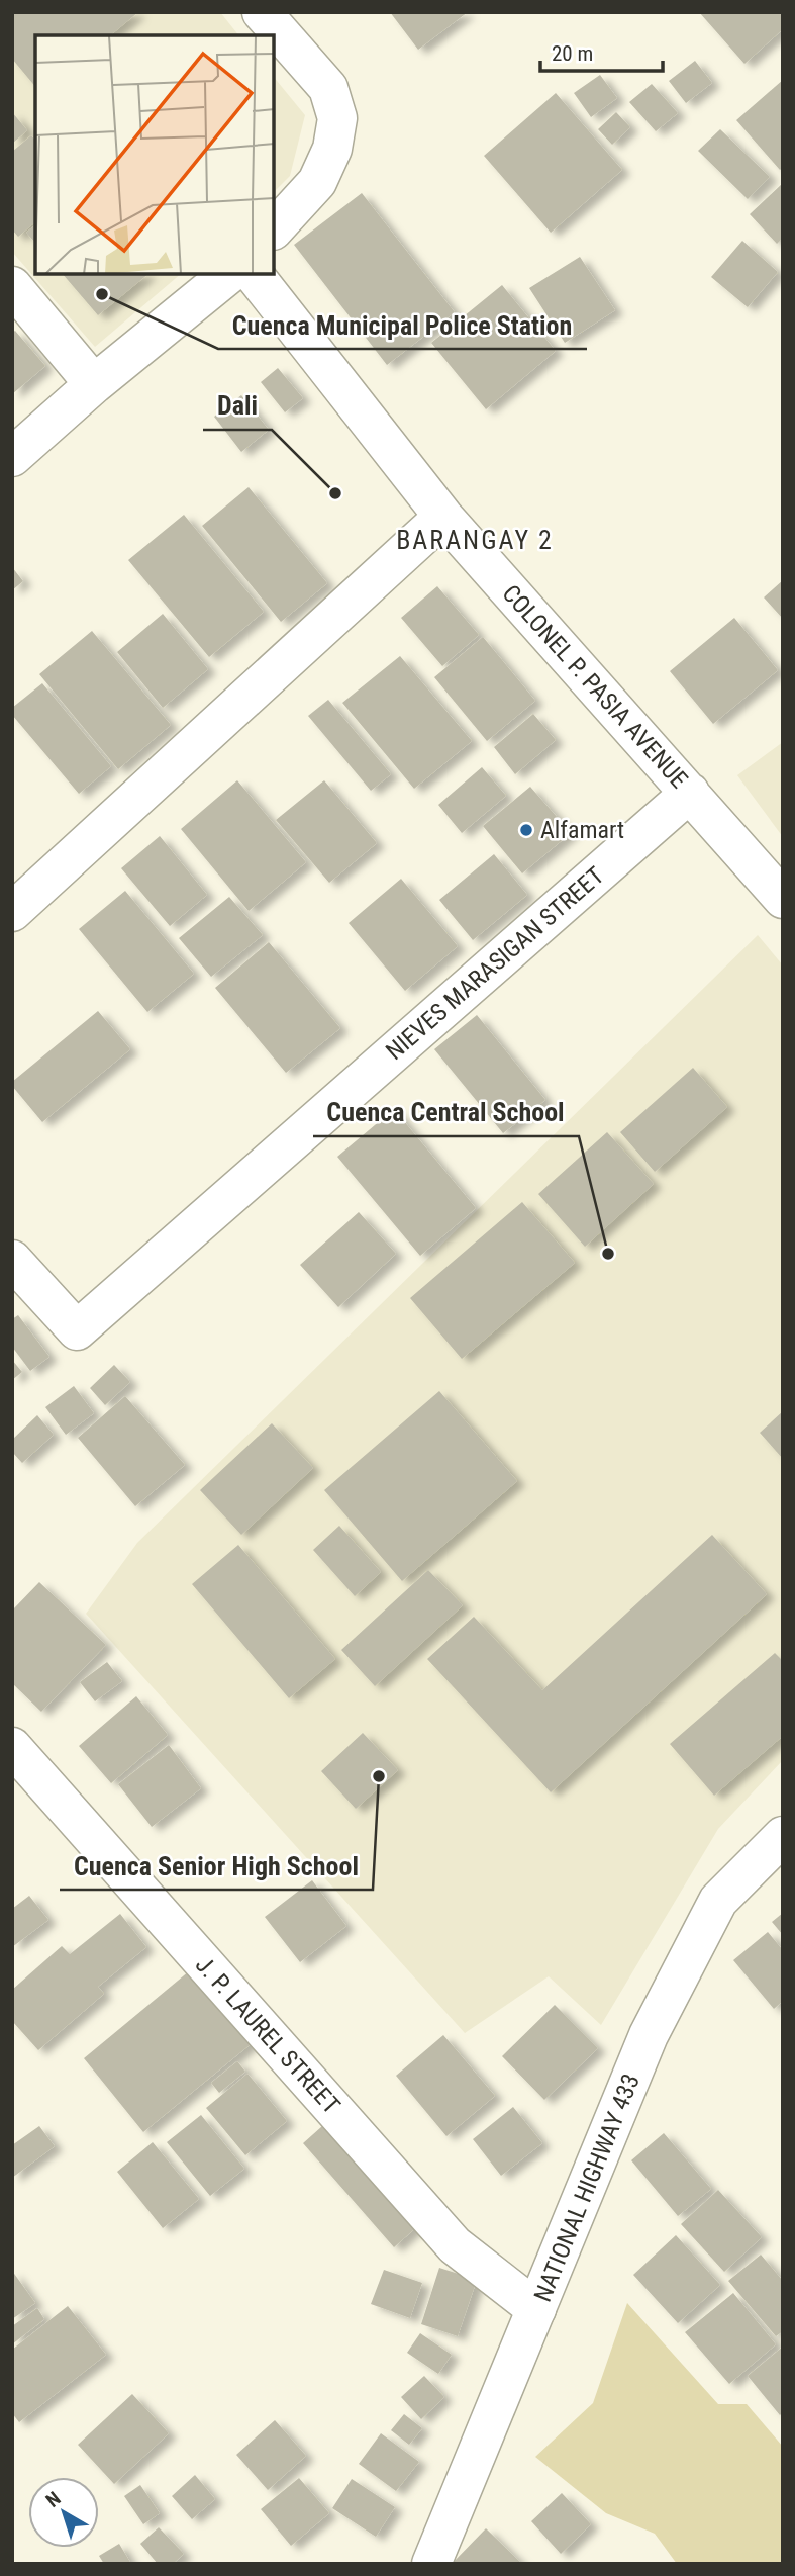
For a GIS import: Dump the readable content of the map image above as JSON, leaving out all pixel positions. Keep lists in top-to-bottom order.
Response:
{
  "streets": {
    "street": [
      "COLONEL P. PASIA AVENUE",
      "NIEVES MARASIGAN STREET",
      "J. P. LAUREL STREET",
      "NATIONAL HIGHWAY 433"
    ]
  },
  "crossings": [
    ["COLONEL P. PASIA AVENUE", "NIEVES MARASIGAN STREET"],
    ["J. P. LAUREL STREET", "NATIONAL HIGHWAY 433"]
  ],
  "districts": ["BARANGAY 2"],
  "places": [
    "Cuenca Municipal Police Station",
    "Dali",
    "Alfamart",
    "Cuenca Central School",
    "Cuenca Senior High School"
  ],
  "scale_bar": "20 m",
  "north": "top left"
}
